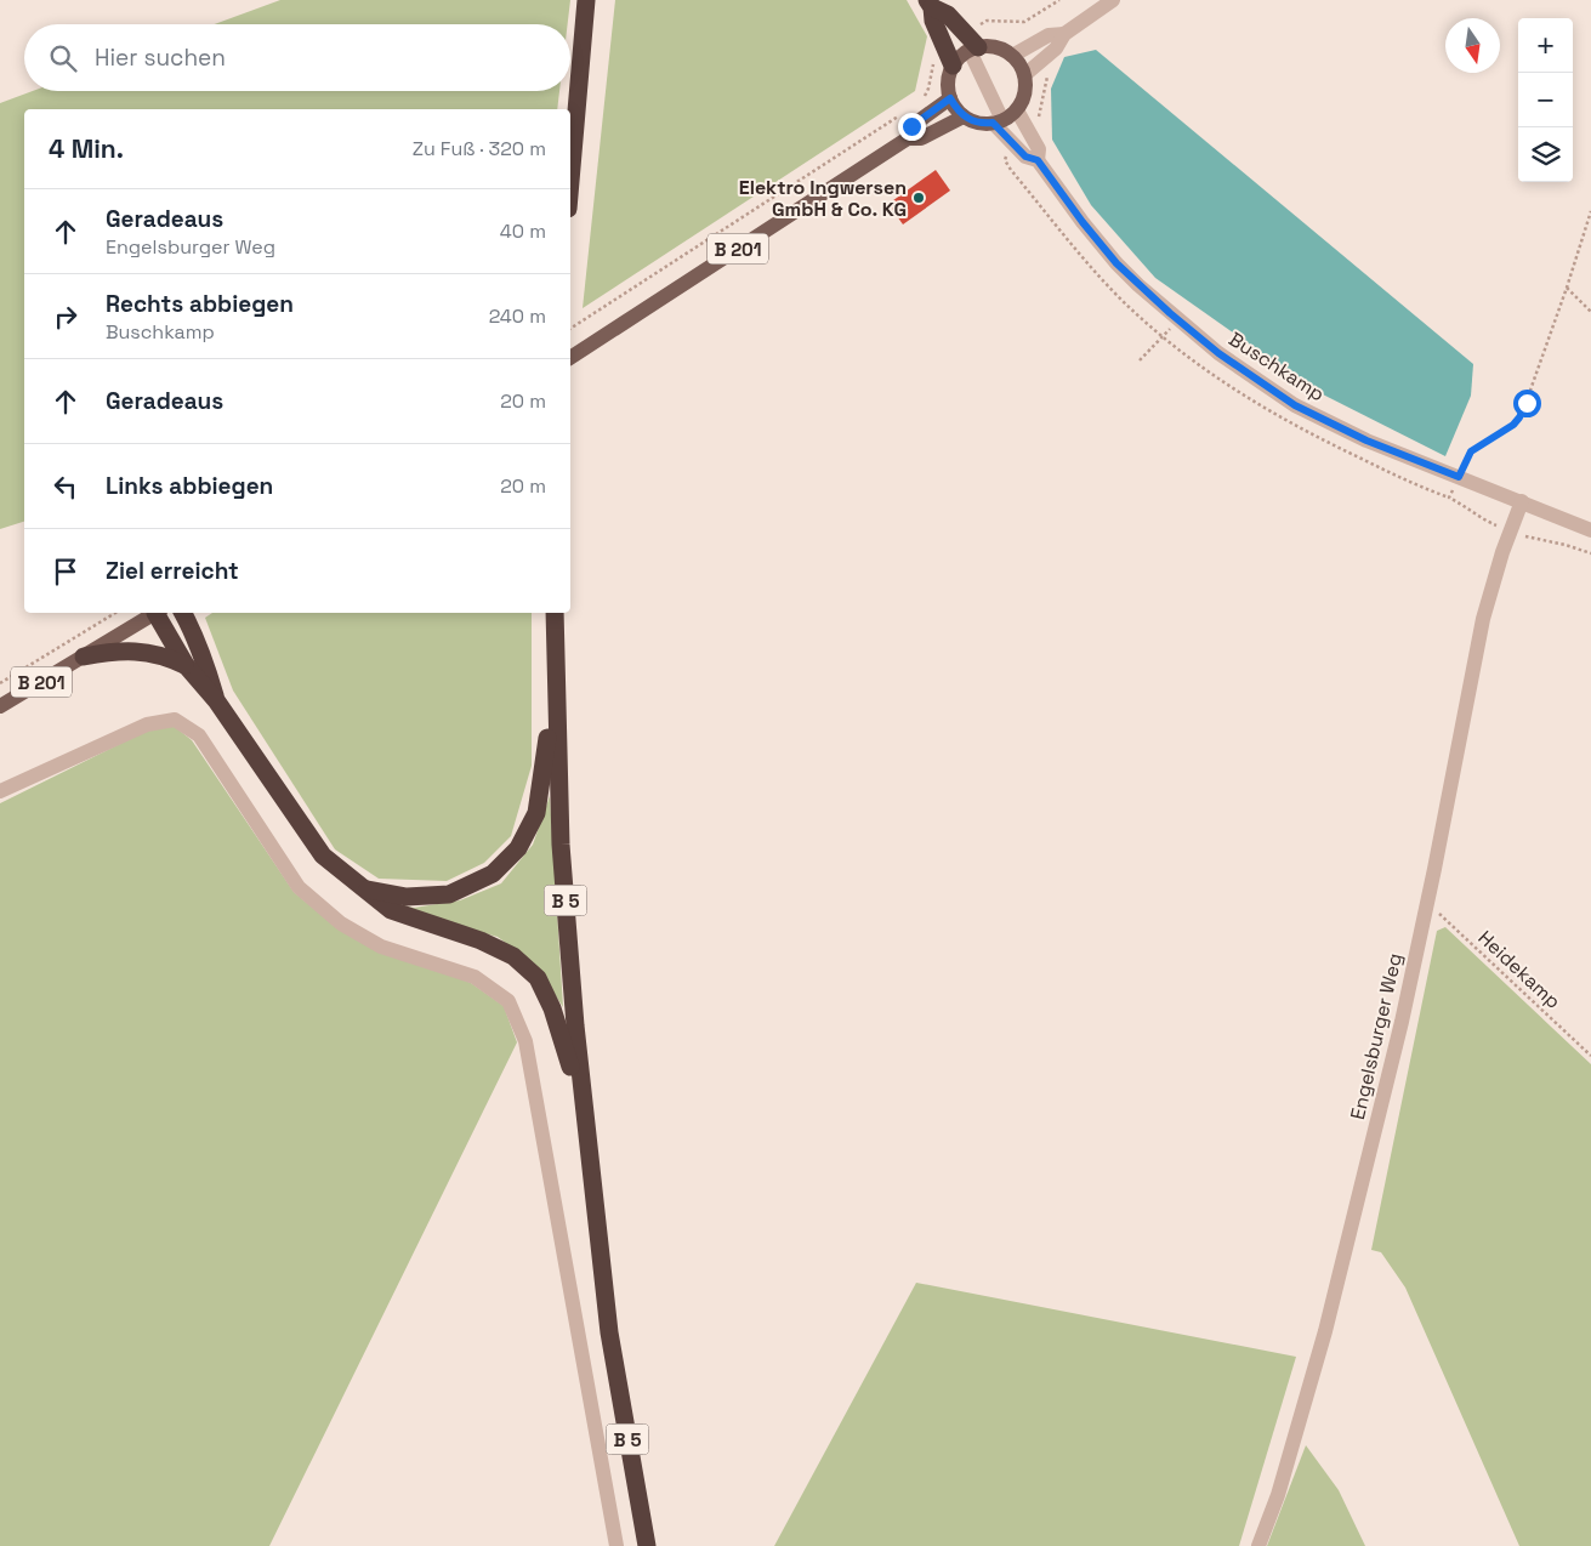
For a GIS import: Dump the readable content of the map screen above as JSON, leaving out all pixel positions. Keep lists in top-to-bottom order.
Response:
{
  "streets": {
    "highway": ["B 5"],
    "main road": ["B 201"],
    "street": ["Buschkamp", "Engelsburger Weg"],
    "path": ["Heidekamp"]
  },
  "crossings": [
    ["Buschkamp", "Engelsburger Weg"],
    ["Heidekamp", "Engelsburger Weg"]
  ],
  "places": ["Elektro Ingwersen GmbH & Co. KG"],
  "north": "bottom",
  "page": {
    "map_buttons": ["+", "−"],
    "search": "Hier suchen",
    "heading": ["4 Min.", "Zu Fuß · 320 m"],
    "list": [
      ["Geradeaus", "Engelsburger Weg", "40 m"],
      ["Rechts abbiegen", "Buschkamp", "240 m"],
      ["Geradeaus", "20 m"],
      ["Links abbiegen", "20 m"],
      "Ziel erreicht"
    ]
  }
}
